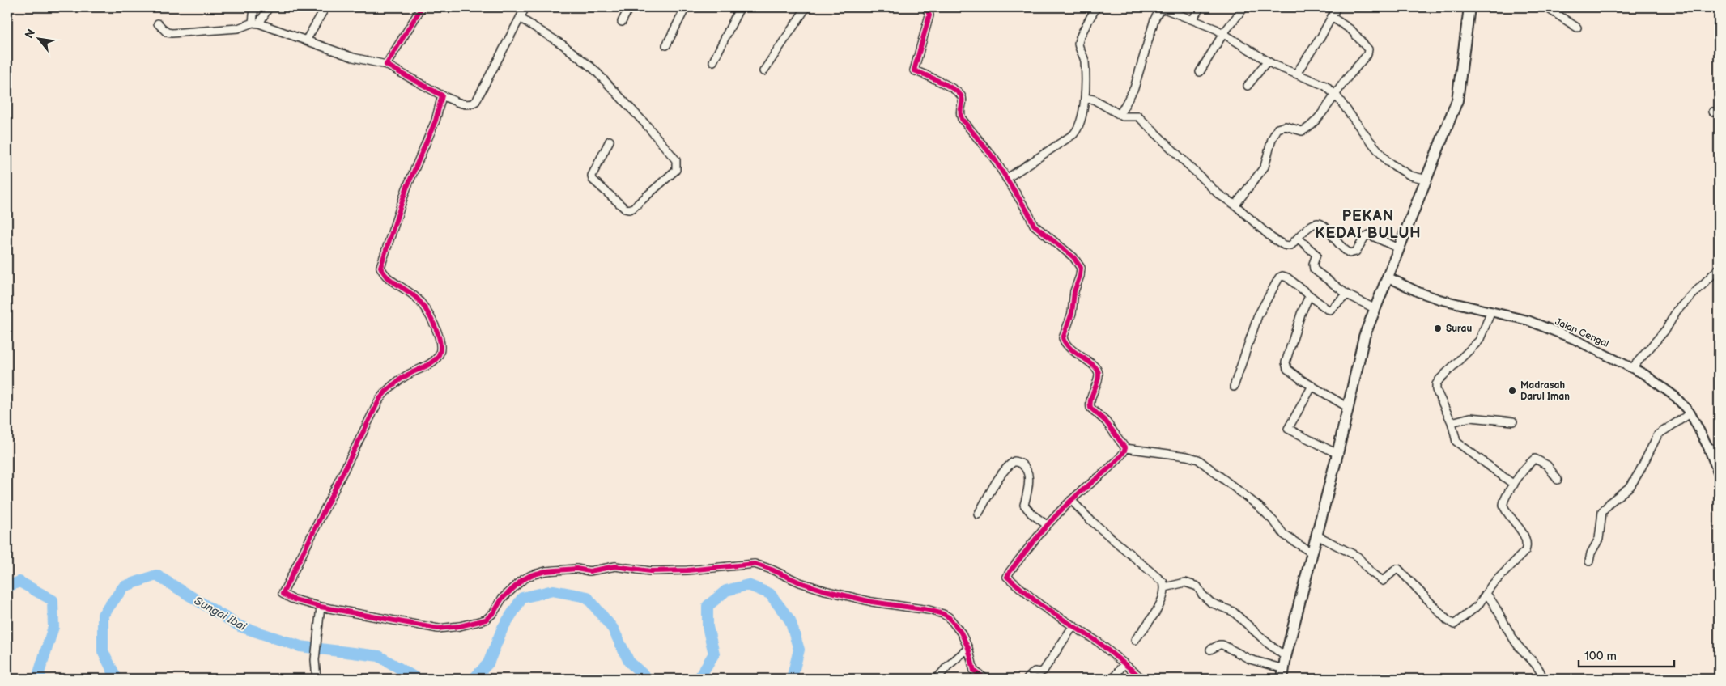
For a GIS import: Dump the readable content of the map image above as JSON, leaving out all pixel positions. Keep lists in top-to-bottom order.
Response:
{
  "streets": {
    "street": ["Jalan Cengal"]
  },
  "districts": ["PEKAN KEDAI BULUH"],
  "water": ["Sungai Ibai"],
  "places": ["Surau", "Madrasah Darul Iman"],
  "scale_bar": "100 m",
  "north": "top left"
}
